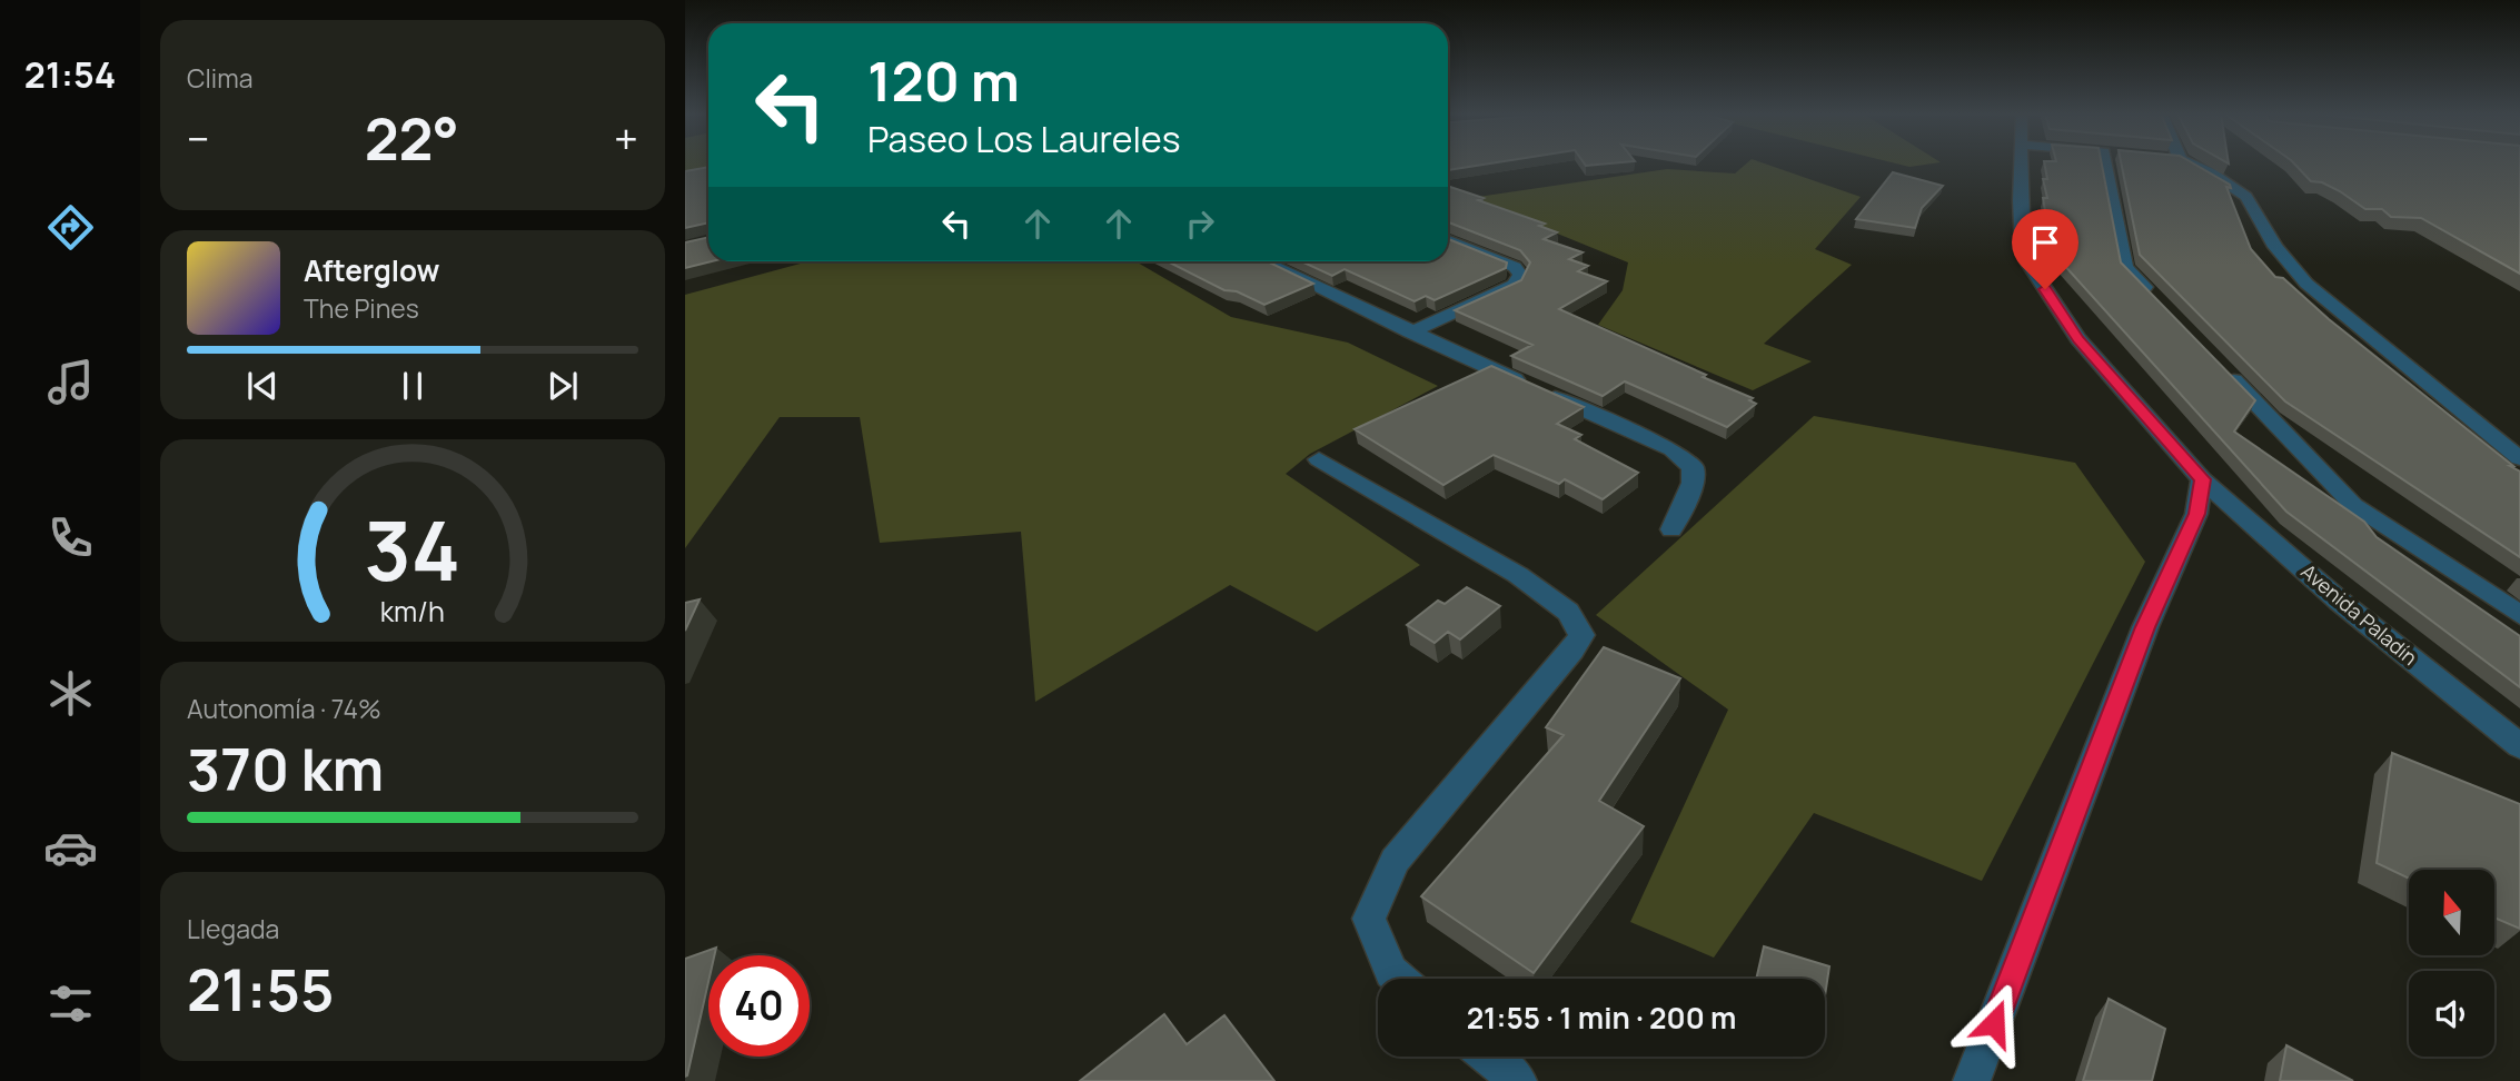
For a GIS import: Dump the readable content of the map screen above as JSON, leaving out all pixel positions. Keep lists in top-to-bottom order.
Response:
{
  "streets": {
    "street": ["Avenida Paladín"]
  },
  "north": "top",
  "page": {
    "tabs": "21:54",
    "tile": [
      "Clima",
      ["Autonomía · 74%", "370 km"],
      ["Llegada", "21:55"]
    ],
    "turn": ["120 m", "Paseo Los Laureles"],
    "heat": ["−", "22°", "+"],
    "song": ["Afterglow", "The Pines"],
    "limit": "40",
    "trip": "21:55 · 1 min · 200 m",
    "gauge": ["34", "km/h"]
  }
}
